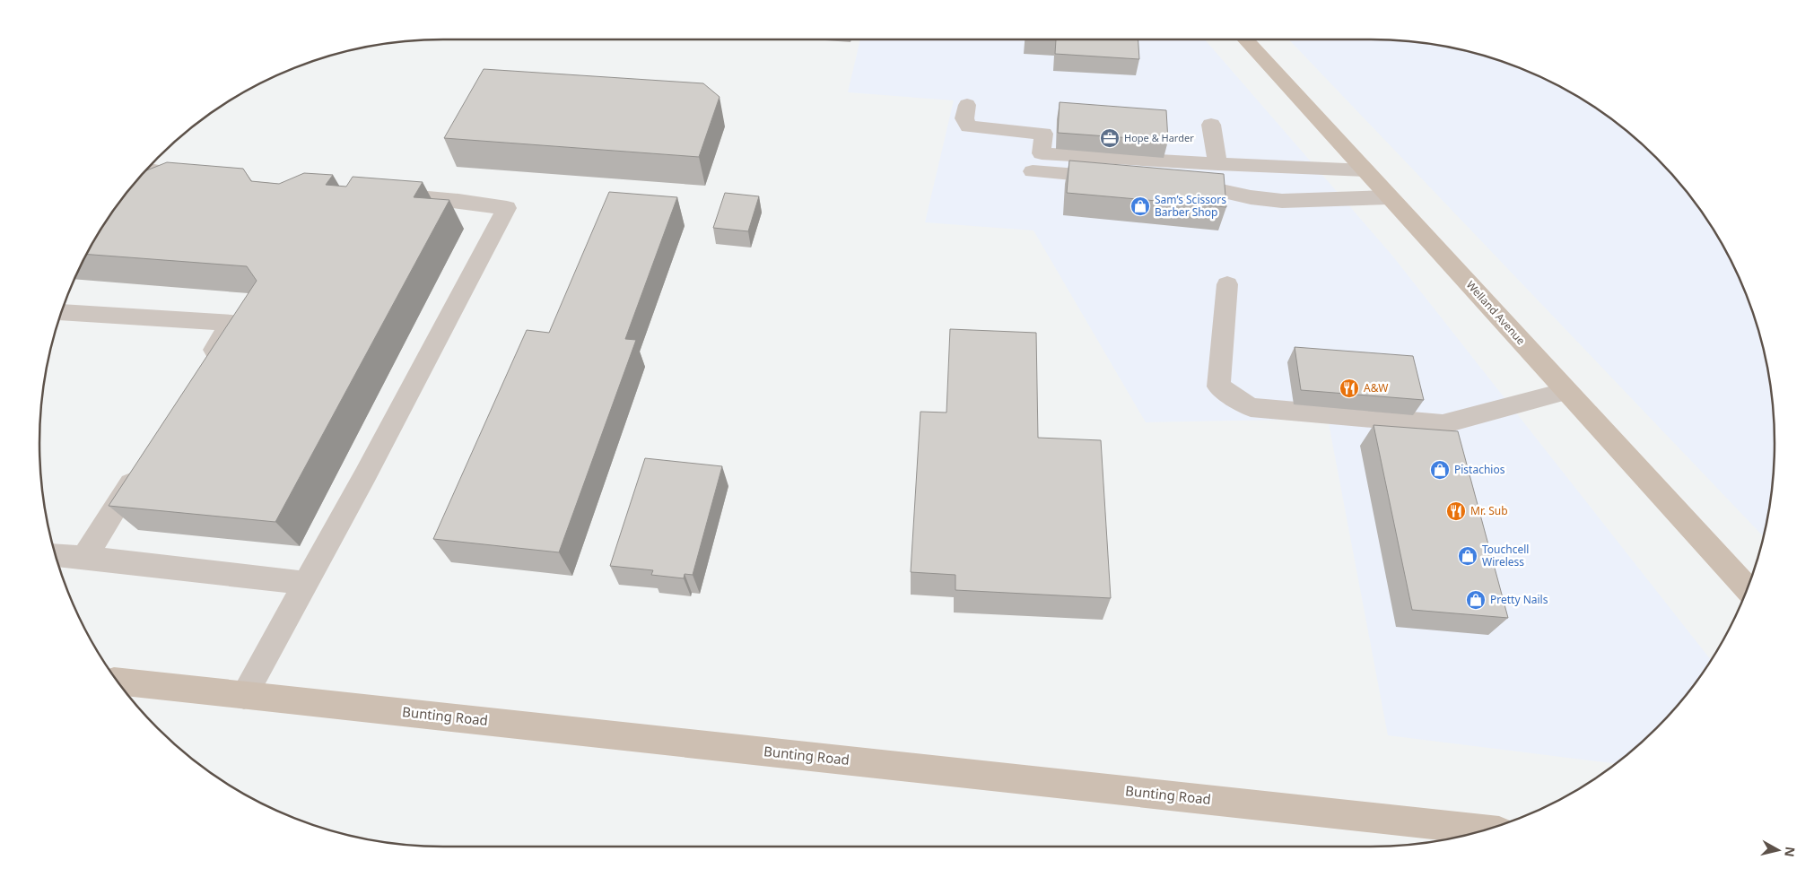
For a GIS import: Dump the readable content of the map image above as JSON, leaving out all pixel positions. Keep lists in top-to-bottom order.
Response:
{
  "streets": {
    "main road": ["Welland Avenue", "Bunting Road"]
  },
  "places": {
    "office": ["Hope & Harder"],
    "shop": [
      "Sam’s Scissors Barber Shop",
      "Pistachios",
      "Touchcell Wireless",
      "Pretty Nails"
    ],
    "restaurant": ["A&W", "Mr. Sub"]
  },
  "north": "right"
}
